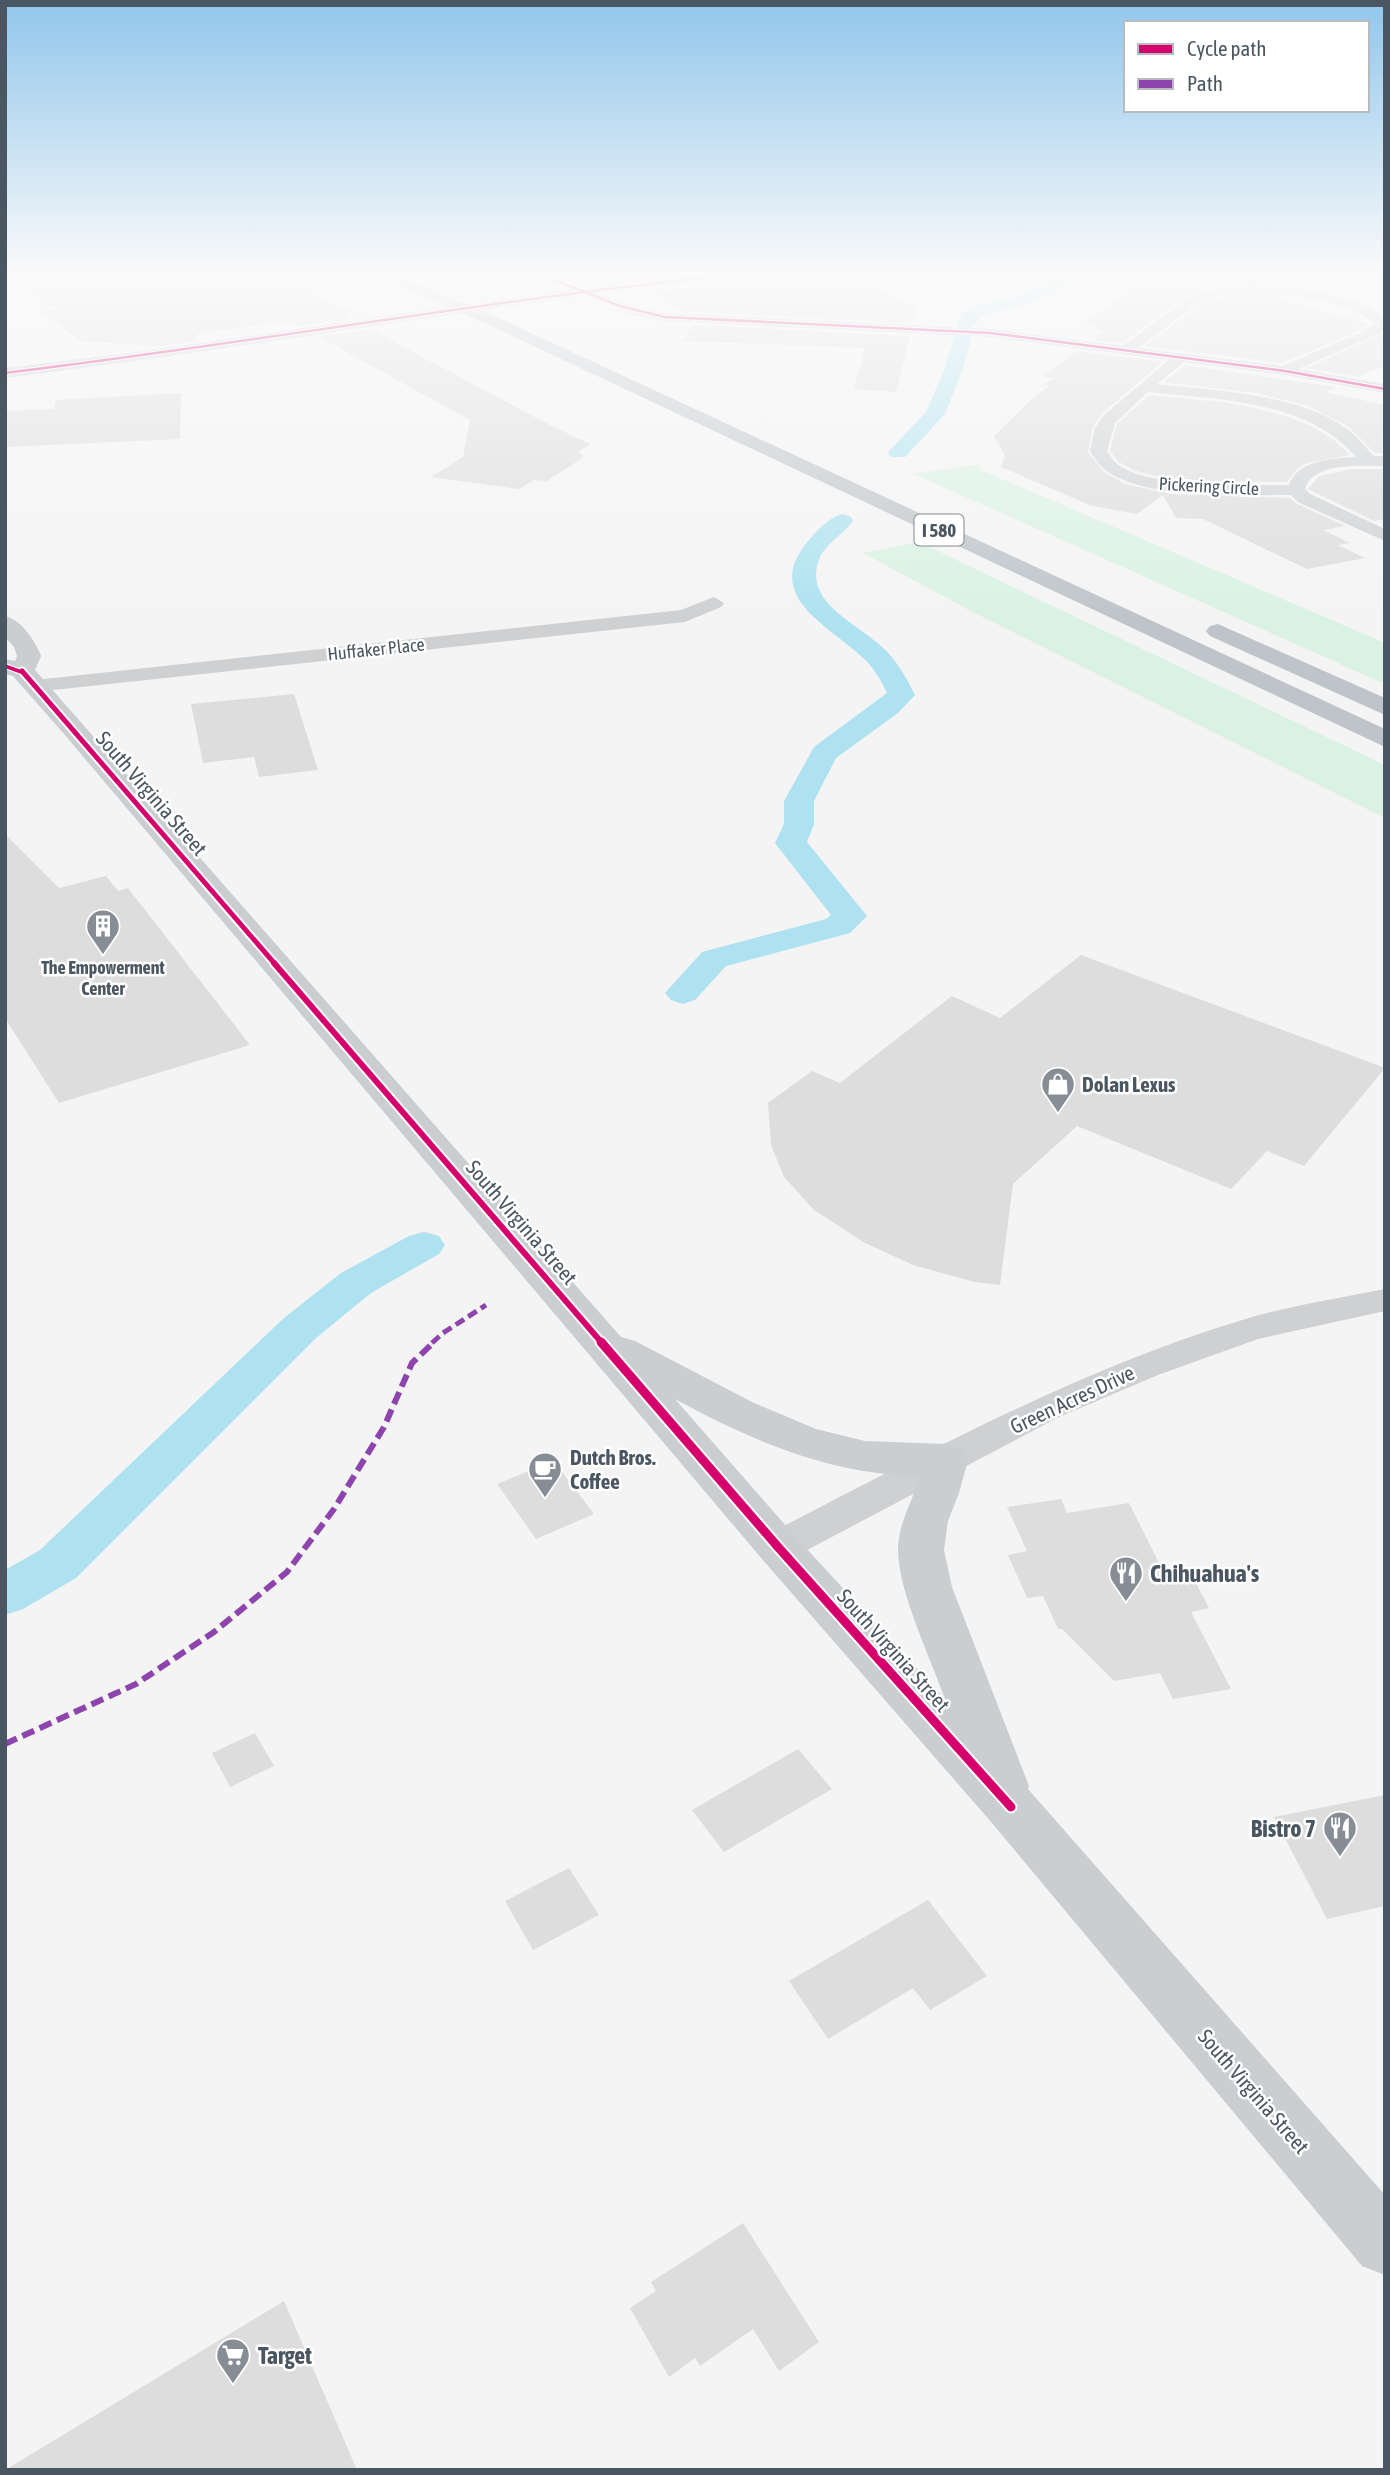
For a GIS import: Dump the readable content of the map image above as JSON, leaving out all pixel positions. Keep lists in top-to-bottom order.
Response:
{
  "streets": {
    "highway": ["I 580"],
    "main road": ["South Virginia Street"],
    "street": ["Pickering Circle", "Huffaker Place", "Green Acres Drive"]
  },
  "crossings": [
    ["Huffaker Place", "South Virginia Street"],
    ["South Virginia Street", "Green Acres Drive"]
  ],
  "places": {
    "building": ["The Empowerment Center"],
    "shop": ["Dolan Lexus"],
    "cafe": ["Dutch Bros. Coffee"],
    "restaurant": ["Chihuahua's", "Bistro 7"],
    "supermarket": ["Target"]
  },
  "legend": ["Cycle path", "Path"]
}
